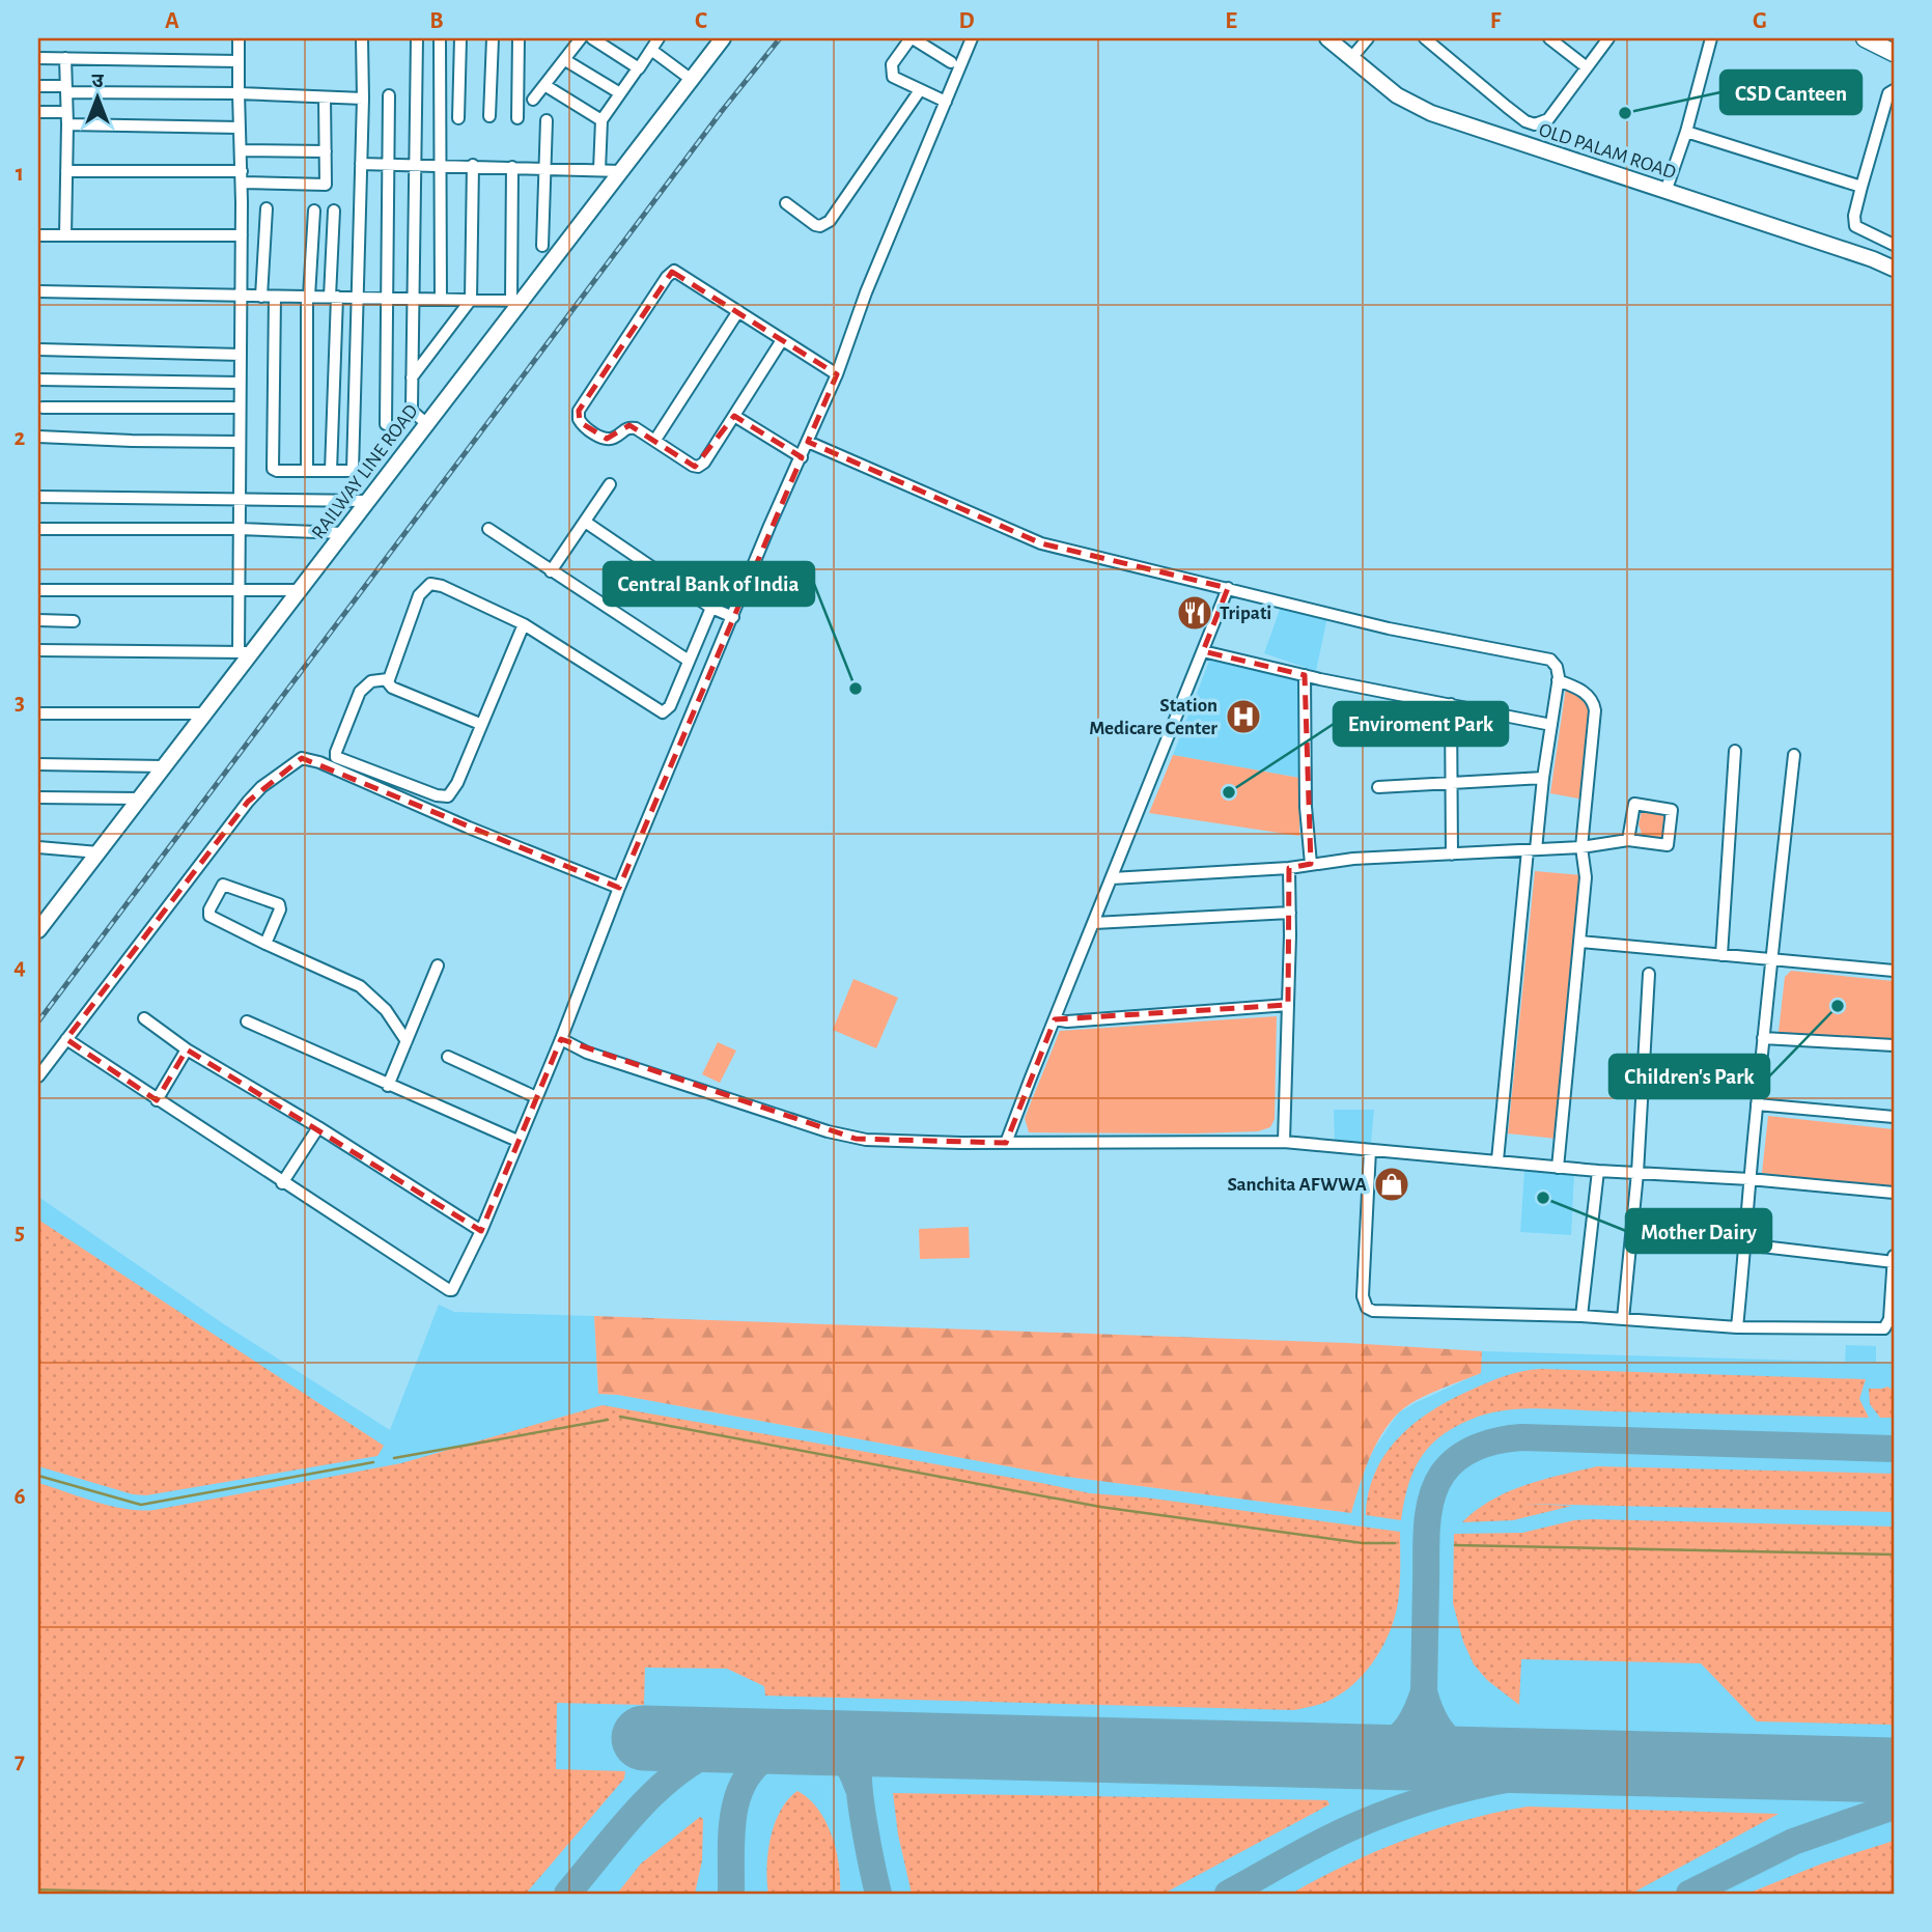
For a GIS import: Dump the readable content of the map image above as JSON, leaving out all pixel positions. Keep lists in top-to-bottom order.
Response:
{
  "streets": {
    "street": ["OLD PALAM ROAD", "RAILWAY LINE ROAD"]
  },
  "places": {
    "other": [
      "CSD Canteen",
      "Central Bank of India",
      "Enviroment Park",
      "Children's Park",
      "Mother Dairy"
    ],
    "restaurant": ["Tripati"],
    "hospital": ["Station Medicare Center"],
    "shop": ["Sanchita AFWWA"]
  },
  "north": "top",
  "grid": {
    "columns": [
      "A",
      "B",
      "C",
      "D",
      "E",
      "F",
      "G"
    ],
    "rows": [
      "1",
      "2",
      "3",
      "4",
      "5",
      "6",
      "7"
    ]
  }
}
